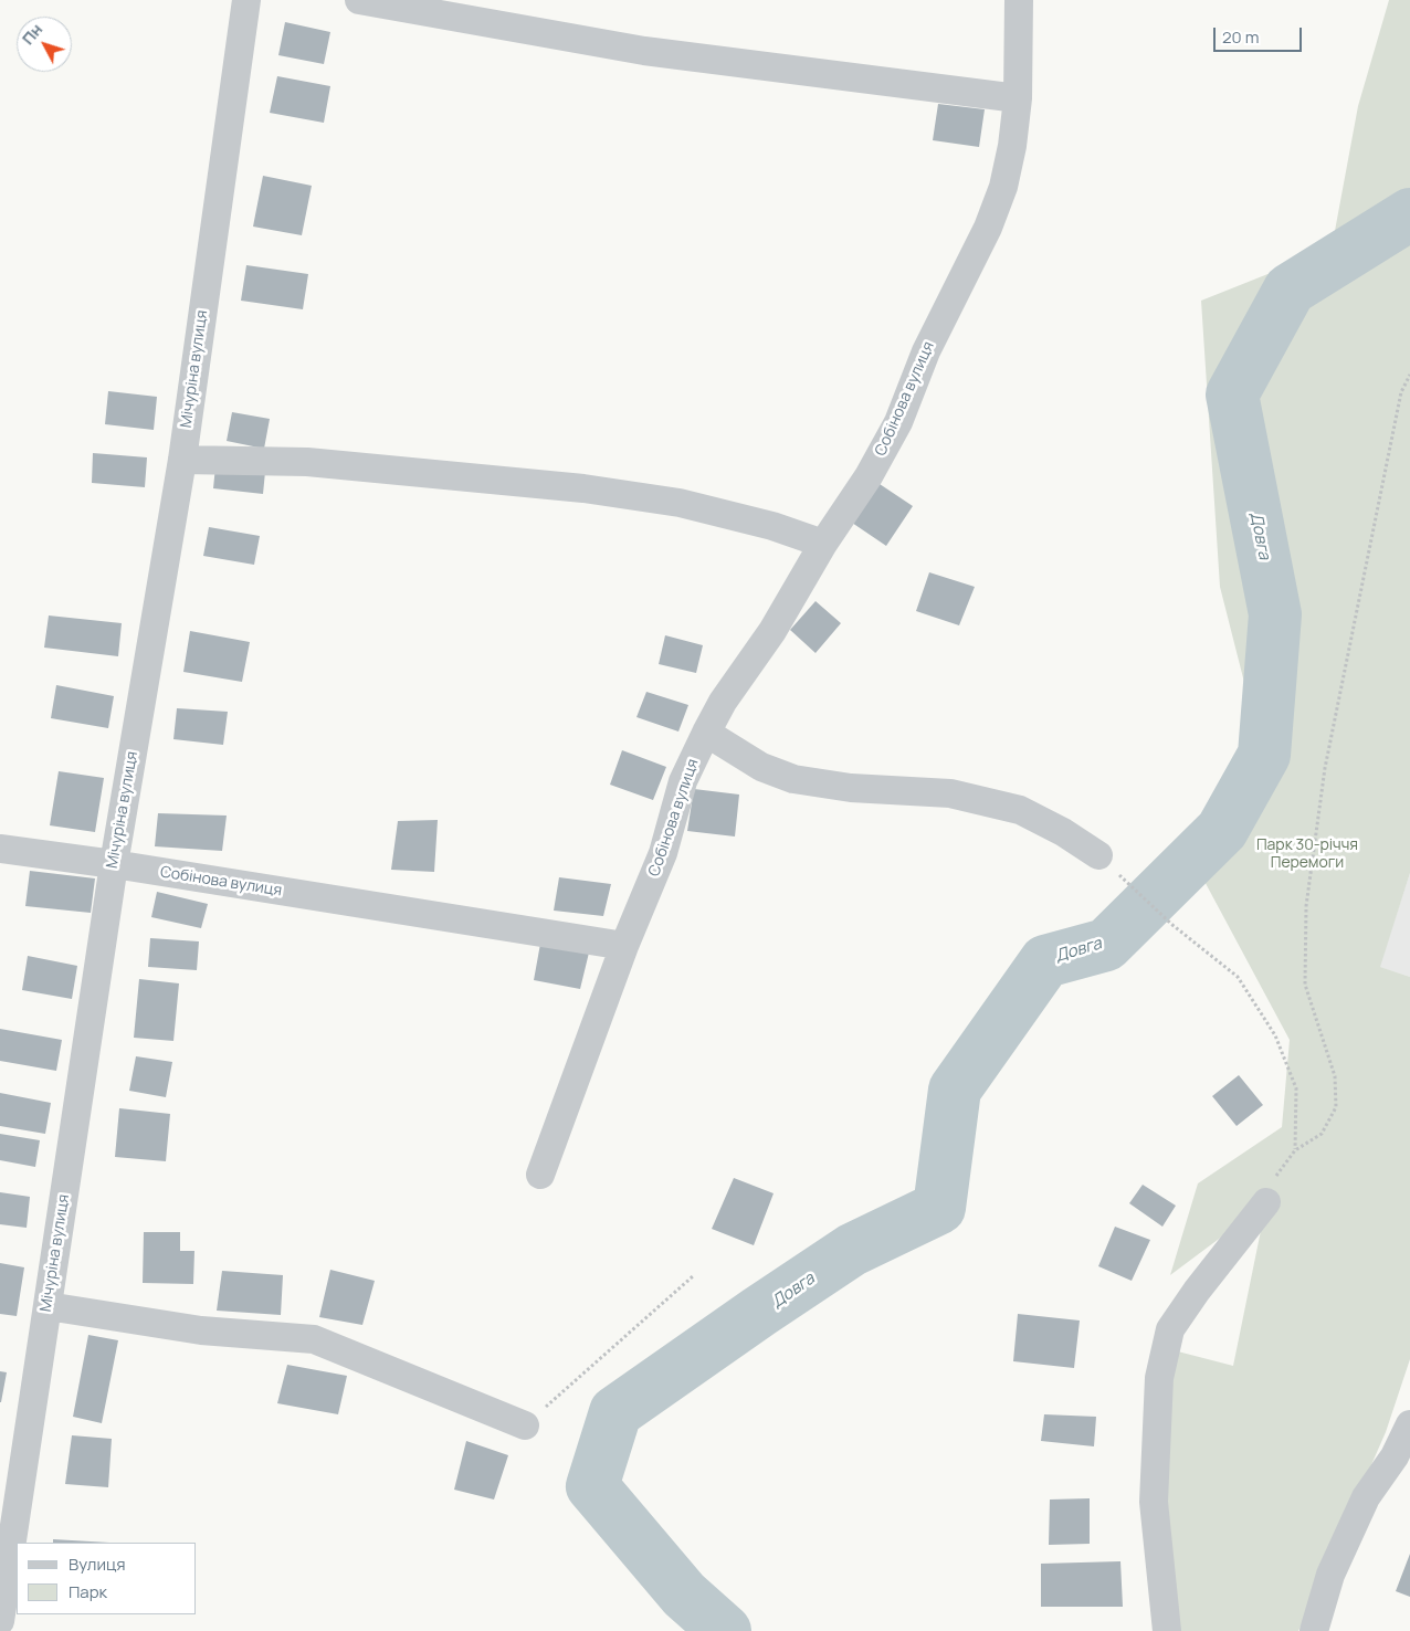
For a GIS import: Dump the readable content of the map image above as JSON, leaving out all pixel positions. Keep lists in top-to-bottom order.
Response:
{
  "streets": {
    "street": ["Мічуріна вулиця", "Собінова вулиця"]
  },
  "crossings": [
    ["Мічуріна вулиця", "Собінова вулиця"]
  ],
  "water": ["Довга"],
  "parks": ["Парк 30-річчя Перемоги"],
  "legend": ["Вулиця", "Парк"],
  "scale_bar": "20 m",
  "north": "top left"
}
